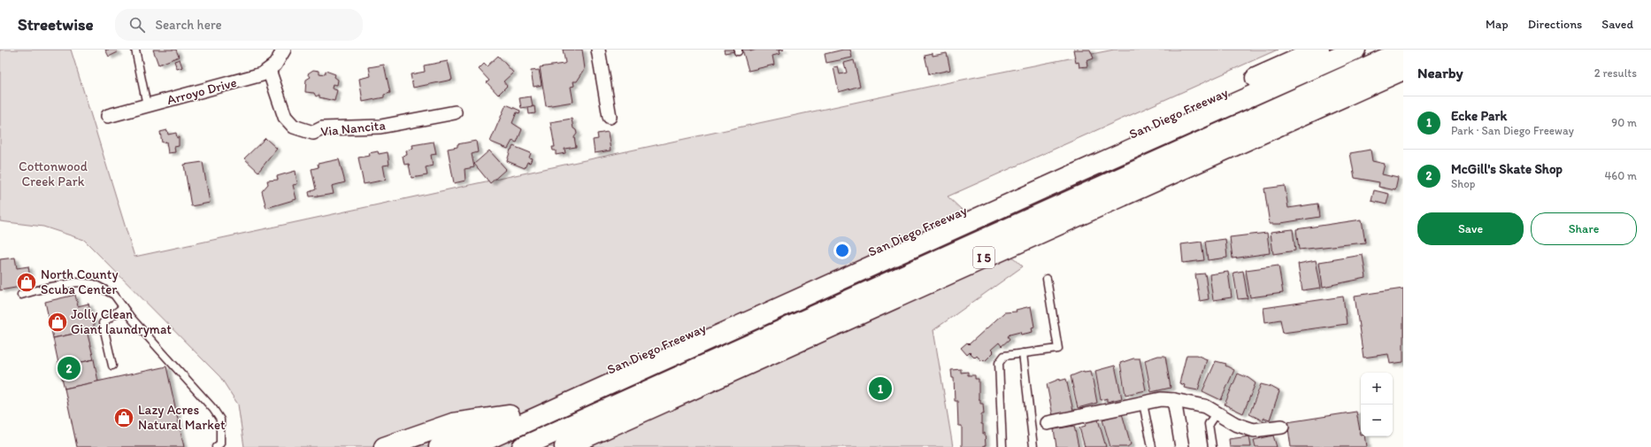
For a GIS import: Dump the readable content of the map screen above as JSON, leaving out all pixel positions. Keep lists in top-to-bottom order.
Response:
{
  "streets": {
    "highway": ["San Diego Freeway", "I 5"],
    "street": ["Arroyo Drive", "Via Nancita"]
  },
  "crossings": [
    ["Arroyo Drive", "Via Nancita"]
  ],
  "parks": ["Cottonwood Creek Park"],
  "places": {
    "shop": ["North County Scuba Center", "Jolly Clean Giant laundrymat", "Lazy Acres Natural Market"]
  },
  "page": {
    "header": "Streetwise",
    "search": "Search here",
    "nav": ["Map", "Directions", "Saved"],
    "heading": ["Nearby", "2 results"],
    "list": [
      {
        "mark": "1",
        "name": "Ecke Park",
        "note": "Park · San Diego Freeway",
        "value": "90 m"
      },
      {
        "mark": "2",
        "name": "McGill's Skate Shop",
        "note": "Shop",
        "value": "460 m"
      }
    ],
    "buttons": ["Save", "Share"],
    "pins": ["2", "1"],
    "map_buttons": ["+", "−"]
  }
}
